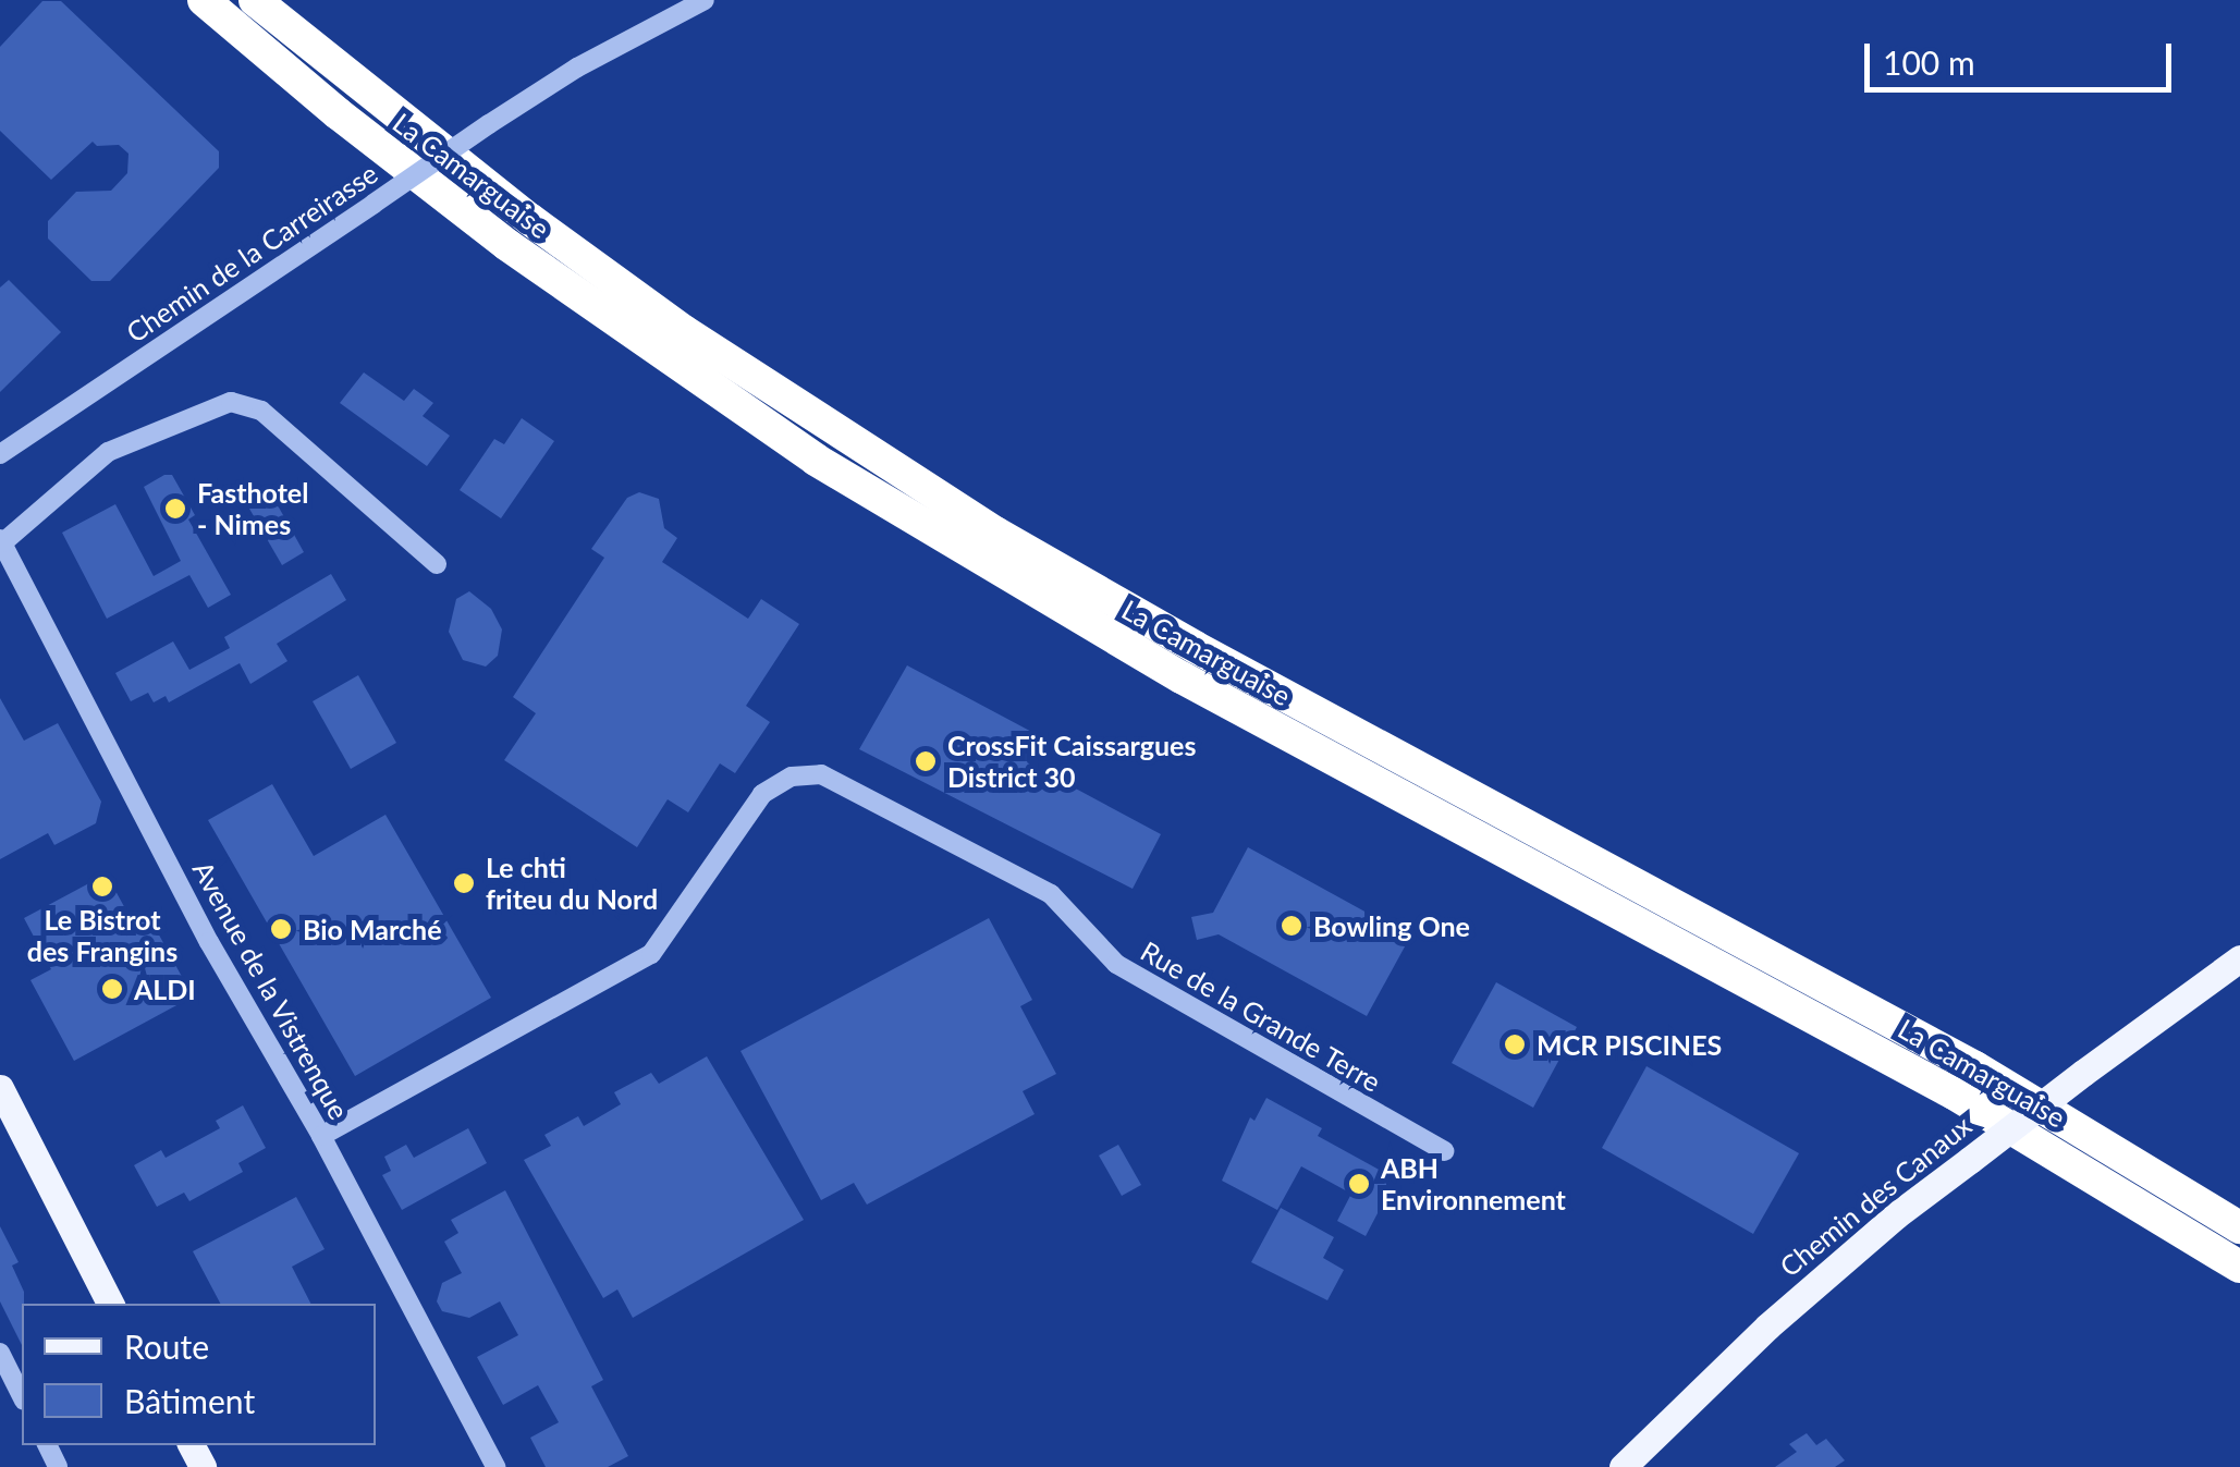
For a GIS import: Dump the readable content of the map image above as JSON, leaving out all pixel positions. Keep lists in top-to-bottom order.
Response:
{
  "streets": {
    "highway": ["La Camarguaise"],
    "main road": ["Chemin des Canaux"],
    "street": ["Chemin de la Carreirasse", "Avenue de la Vistrenque", "Rue de la Grande Terre"]
  },
  "crossings": [
    ["Avenue de la Vistrenque", "Rue de la Grande Terre"]
  ],
  "places": [
    "Fasthotel - Nimes",
    "CrossFit Caissargues District 30",
    "Le chti friteu du Nord",
    "Le Bistrot des Frangins",
    "Bowling One",
    "Bio Marché",
    "ALDI",
    "MCR PISCINES",
    "ABH Environnement"
  ],
  "legend": ["Route", "Bâtiment"],
  "scale_bar": "100 m"
}
